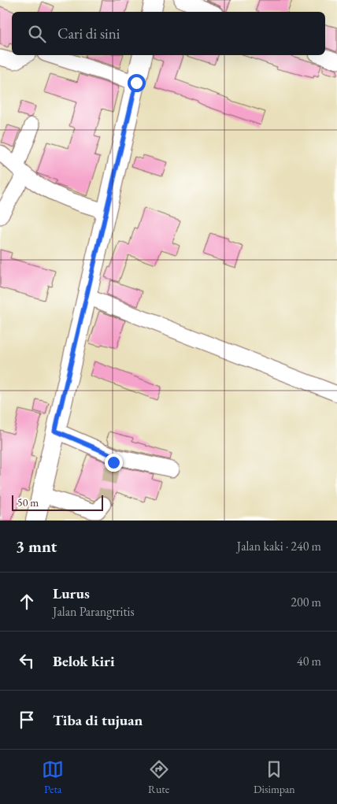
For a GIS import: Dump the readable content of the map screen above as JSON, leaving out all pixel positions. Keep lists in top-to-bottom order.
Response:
{
  "scale_bar": "50 m",
  "page": {
    "search": "Cari di sini",
    "scale": "50 m",
    "heading": ["3 mnt", "Jalan kaki · 240 m"],
    "list": [
      ["Lurus", "Jalan Parangtritis", "200 m"],
      ["Belok kiri", "40 m"],
      "Tiba di tujuan"
    ],
    "nav": ["Peta", "Rute", "Disimpan"]
  }
}
